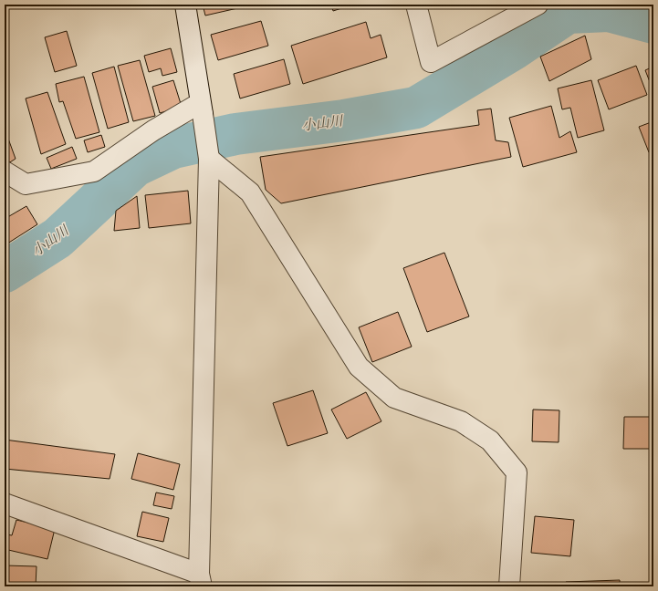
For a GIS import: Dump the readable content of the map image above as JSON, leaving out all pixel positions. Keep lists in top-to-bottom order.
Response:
{
  "water": ["小山川"]
}
